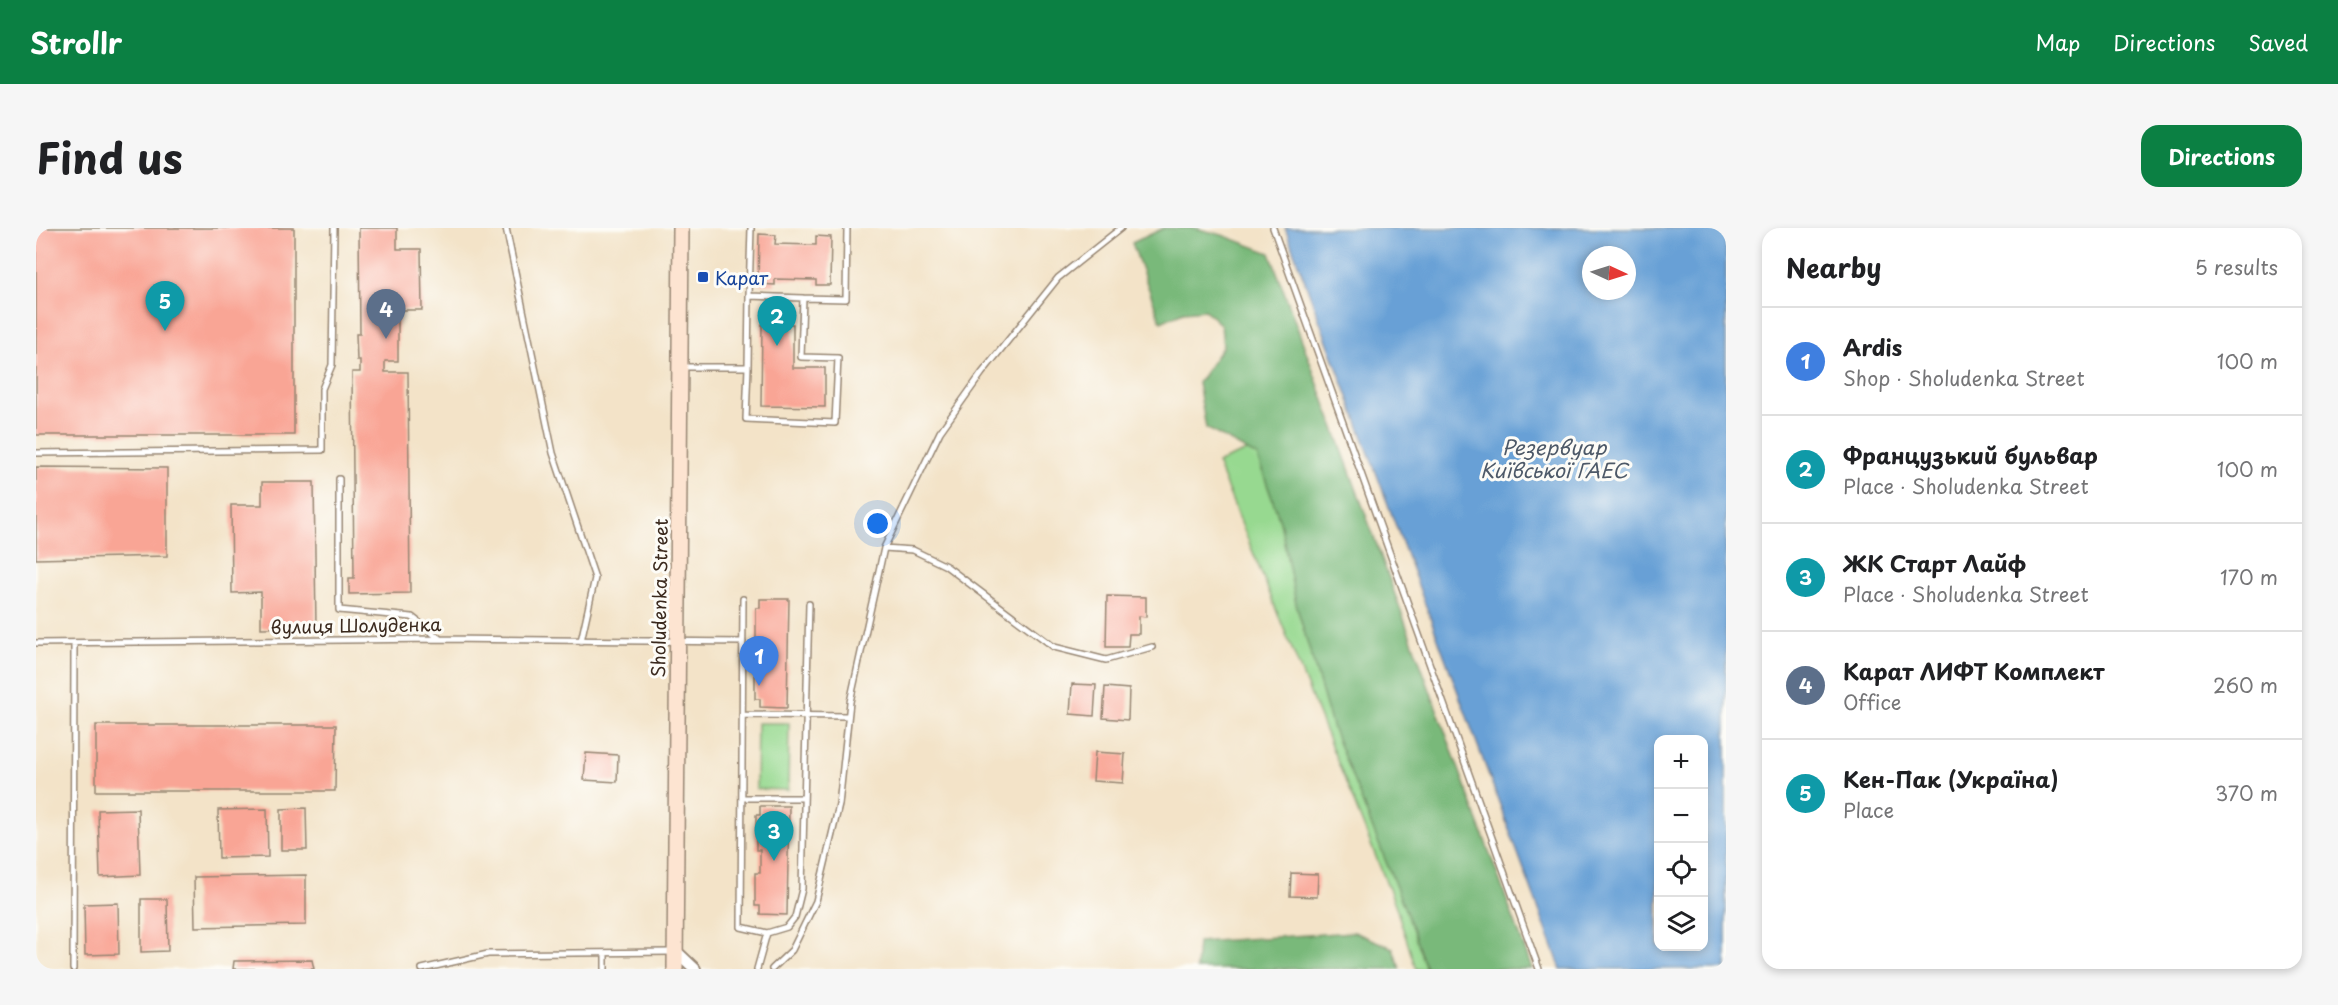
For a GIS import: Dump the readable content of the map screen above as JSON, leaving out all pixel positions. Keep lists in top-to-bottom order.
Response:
{
  "streets": {
    "main road": ["Sholudenka Street"],
    "lane": ["вулиця Шолуденка"]
  },
  "crossings": [
    ["Sholudenka Street", "вулиця Шолуденка"]
  ],
  "water": ["Резервуар Київської ГАЕС"],
  "places": {
    "transit": ["Карат"]
  },
  "north": "right",
  "page": {
    "header": "Strollr",
    "nav": ["Map", "Directions", "Saved"],
    "title": "Find us",
    "buttons": "Directions",
    "heading": ["Nearby", "5 results"],
    "pins": [
      "5",
      "4",
      "2",
      "1",
      "3"
    ],
    "list": [
      {
        "mark": "1",
        "name": "Ardis",
        "note": "Shop · Sholudenka Street",
        "value": "100 m"
      },
      {
        "mark": "2",
        "name": "Французький бульвар",
        "note": "Place · Sholudenka Street",
        "value": "100 m"
      },
      {
        "mark": "3",
        "name": "ЖК Старт Лайф",
        "note": "Place · Sholudenka Street",
        "value": "170 m"
      },
      {
        "mark": "4",
        "name": "Карат ЛИФТ Комплект",
        "note": "Office",
        "value": "260 m"
      },
      {
        "mark": "5",
        "name": "Кен-Пак (Україна)",
        "note": "Place",
        "value": "370 m"
      }
    ],
    "map_buttons": ["+", "−"]
  }
}
